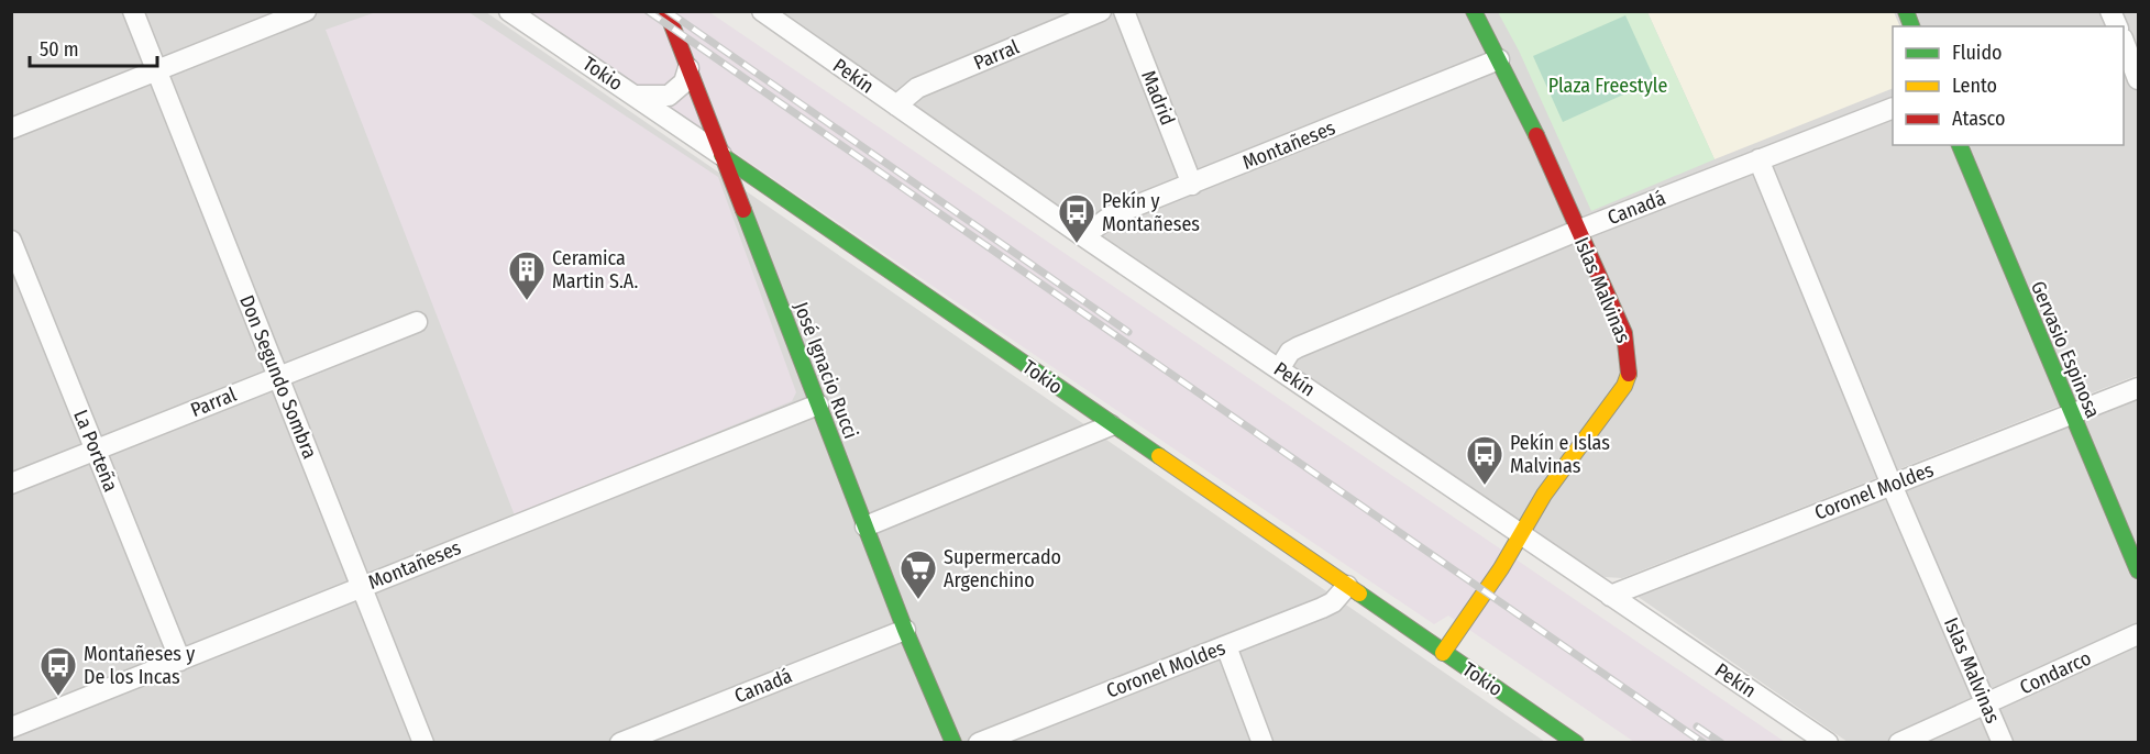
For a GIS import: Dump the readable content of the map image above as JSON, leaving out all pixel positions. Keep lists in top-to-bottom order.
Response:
{
  "streets": {
    "street": [
      "Parral",
      "Tokio",
      "Pekín",
      "Madrid",
      "Montañeses",
      "Canadá",
      "Islas Malvinas",
      "Gervasio Espinosa",
      "José Ignacio Rucci",
      "Don Segundo Sombra",
      "La Porteña",
      "Coronel Moldes",
      "Condarco"
    ]
  },
  "crossings": [
    ["Parral", "Pekín"],
    ["Parral", "Don Segundo Sombra"],
    ["Parral", "La Porteña"],
    ["Tokio", "Islas Malvinas"],
    ["Tokio", "José Ignacio Rucci"],
    ["Tokio", "Coronel Moldes"],
    ["Pekín", "Montañeses"],
    ["Pekín", "Canadá"],
    ["Pekín", "Islas Malvinas"],
    ["Pekín", "Coronel Moldes"],
    ["Madrid", "Montañeses"],
    ["Montañeses", "Islas Malvinas"],
    ["Montañeses", "José Ignacio Rucci"],
    ["Montañeses", "Don Segundo Sombra"],
    ["Montañeses", "La Porteña"],
    ["Canadá", "Islas Malvinas"],
    ["Canadá", "José Ignacio Rucci"],
    ["Islas Malvinas", "Coronel Moldes"],
    ["Islas Malvinas", "Condarco"],
    ["Gervasio Espinosa", "Coronel Moldes"]
  ],
  "parks": ["Plaza Freestyle"],
  "places": {
    "bus stop": ["Pekín y Montañeses", "Pekín e Islas Malvinas", "Montañeses y De los Incas"],
    "building": ["Ceramica Martin S.A."],
    "supermarket": ["Supermercado Argenchino"]
  },
  "legend": ["Fluido", "Lento", "Atasco"],
  "scale_bar": "50 m"
}
